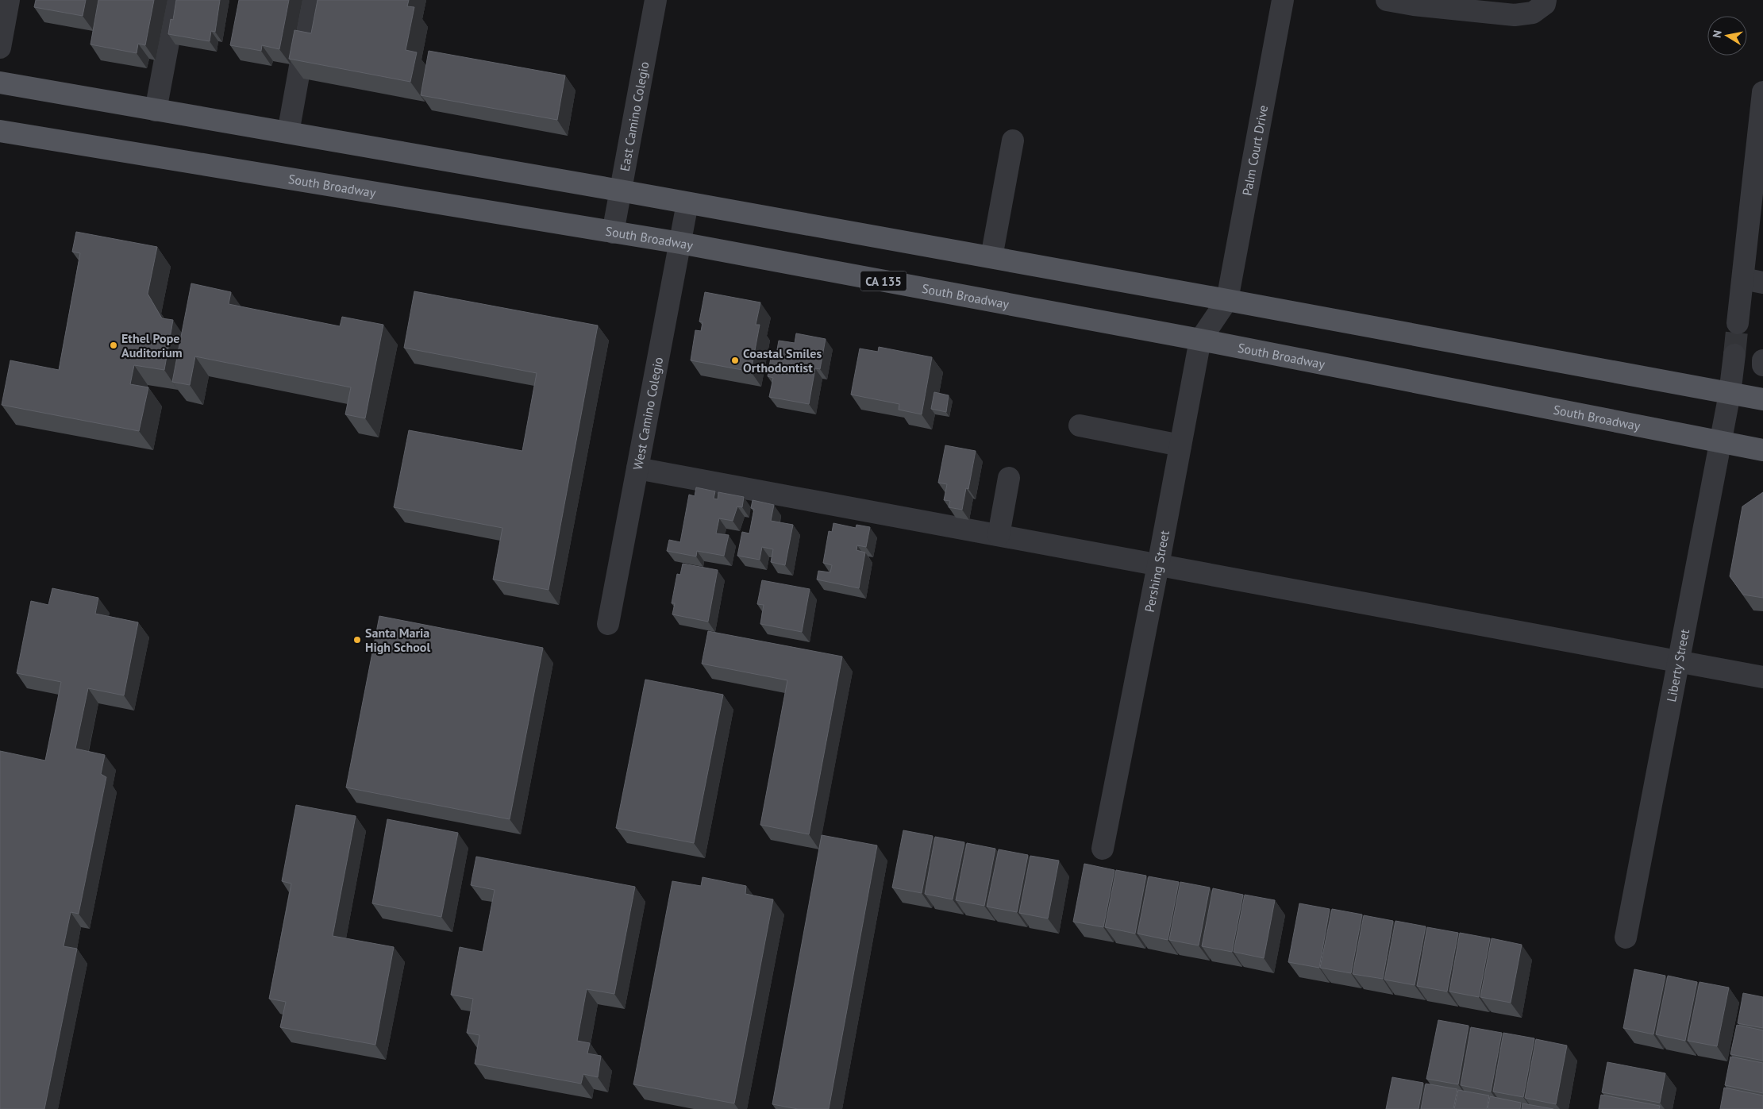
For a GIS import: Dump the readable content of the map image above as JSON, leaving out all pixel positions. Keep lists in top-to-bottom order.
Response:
{
  "streets": {
    "main road": ["South Broadway", "CA 135"],
    "street": [
      "East Camino Colegio",
      "Palm Court Drive",
      "West Camino Colegio",
      "Pershing Street",
      "Liberty Street"
    ]
  },
  "crossings": [
    ["East Camino Colegio", "South Broadway"],
    ["Palm Court Drive", "Pershing Street"],
    ["South Broadway", "West Camino Colegio"],
    ["South Broadway", "Pershing Street"],
    ["South Broadway", "Liberty Street"]
  ],
  "places": ["Ethel Pope Auditorium", "Coastal Smiles Orthodontist", "Santa Maria High School"],
  "north": "left"
}
